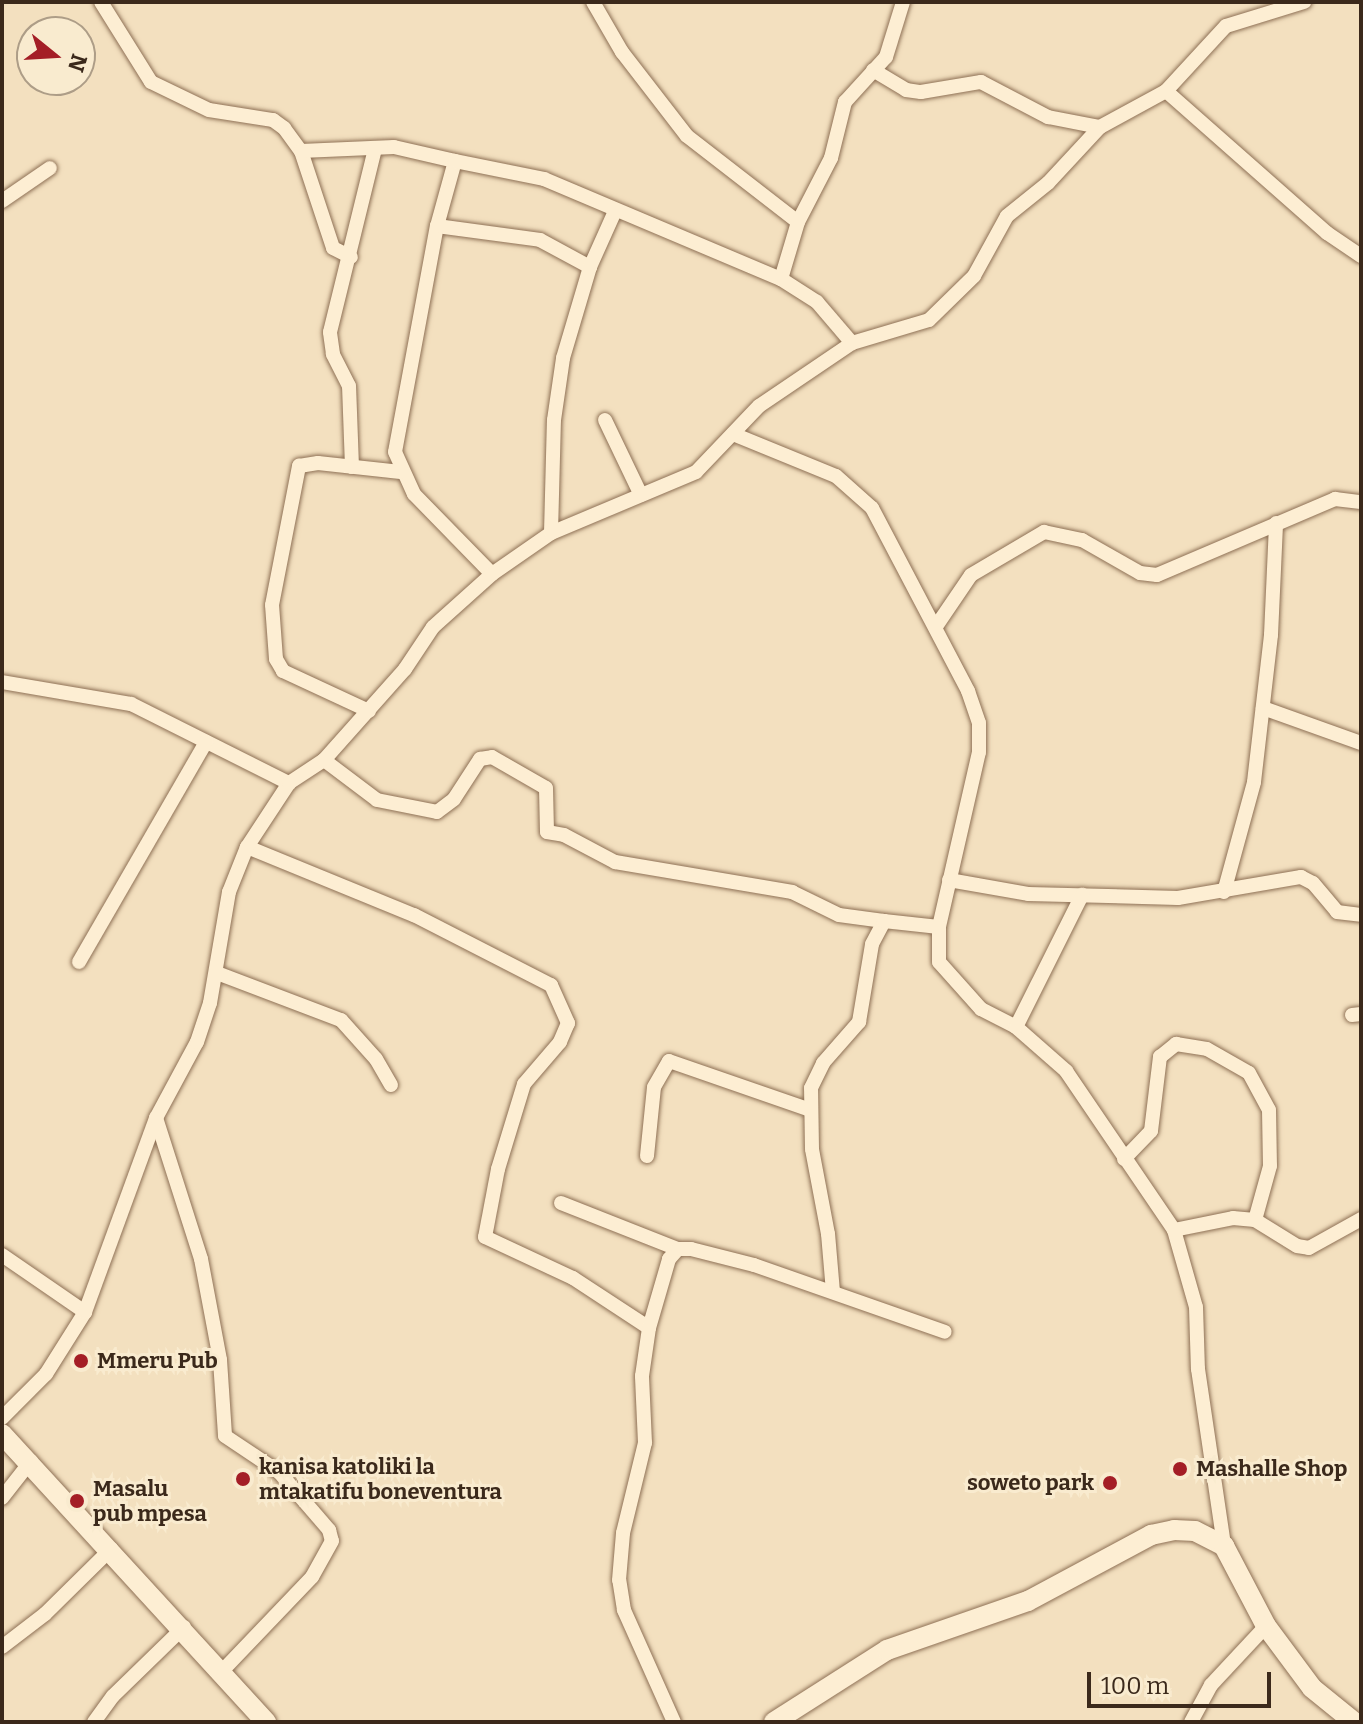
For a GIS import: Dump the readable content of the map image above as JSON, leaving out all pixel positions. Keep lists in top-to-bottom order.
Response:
{
  "places": [
    "Mmeru Pub",
    "Mashalle Shop",
    "kanisa katoliki la mtakatifu boneventura",
    "soweto park",
    "Masalu pub mpesa"
  ],
  "scale_bar": "100 m",
  "north": "right"
}
